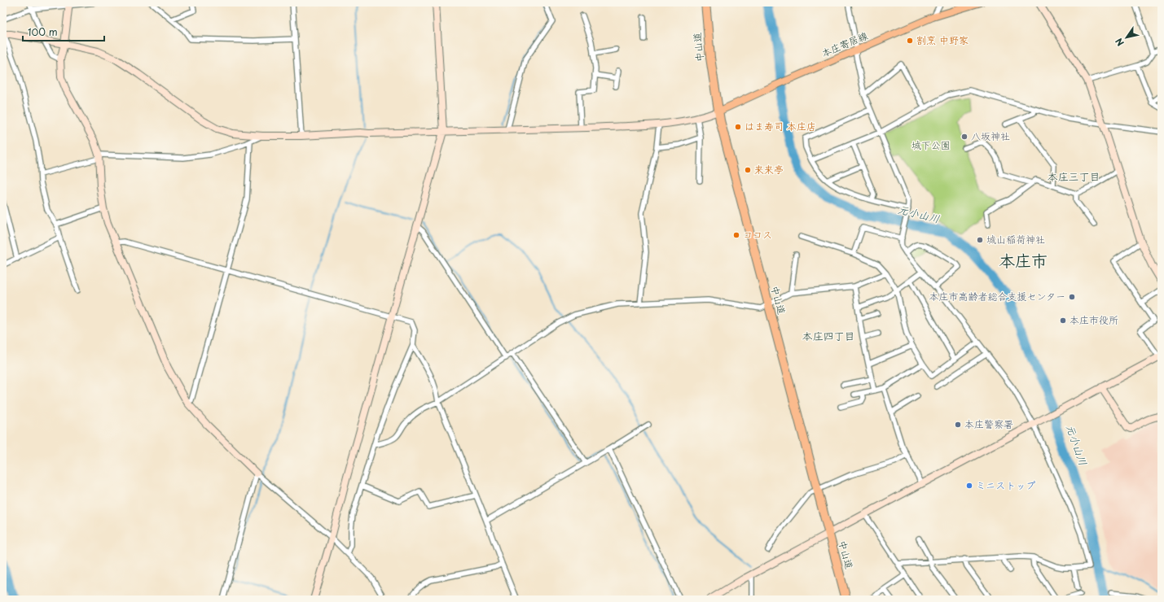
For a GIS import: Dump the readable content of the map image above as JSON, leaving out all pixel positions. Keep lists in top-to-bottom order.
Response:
{
  "streets": {
    "highway": ["中山道"],
    "main road": ["本庄寄居線"]
  },
  "crossings": [
    ["本庄寄居線", "中山道"]
  ],
  "districts": ["本庄三丁目", "本庄市", "本庄四丁目"],
  "water": ["元小山川"],
  "parks": ["城下公園"],
  "places": [
    "割烹 中野家",
    "はま寿司 本庄店",
    "八坂神社",
    "来来亭",
    "ココス",
    "城山稲荷神社",
    "本庄市高齢者総合支援センター",
    "本庄市役所",
    "本庄警察署",
    "ミニストップ"
  ],
  "scale_bar": "100 m",
  "north": "bottom left"
}
